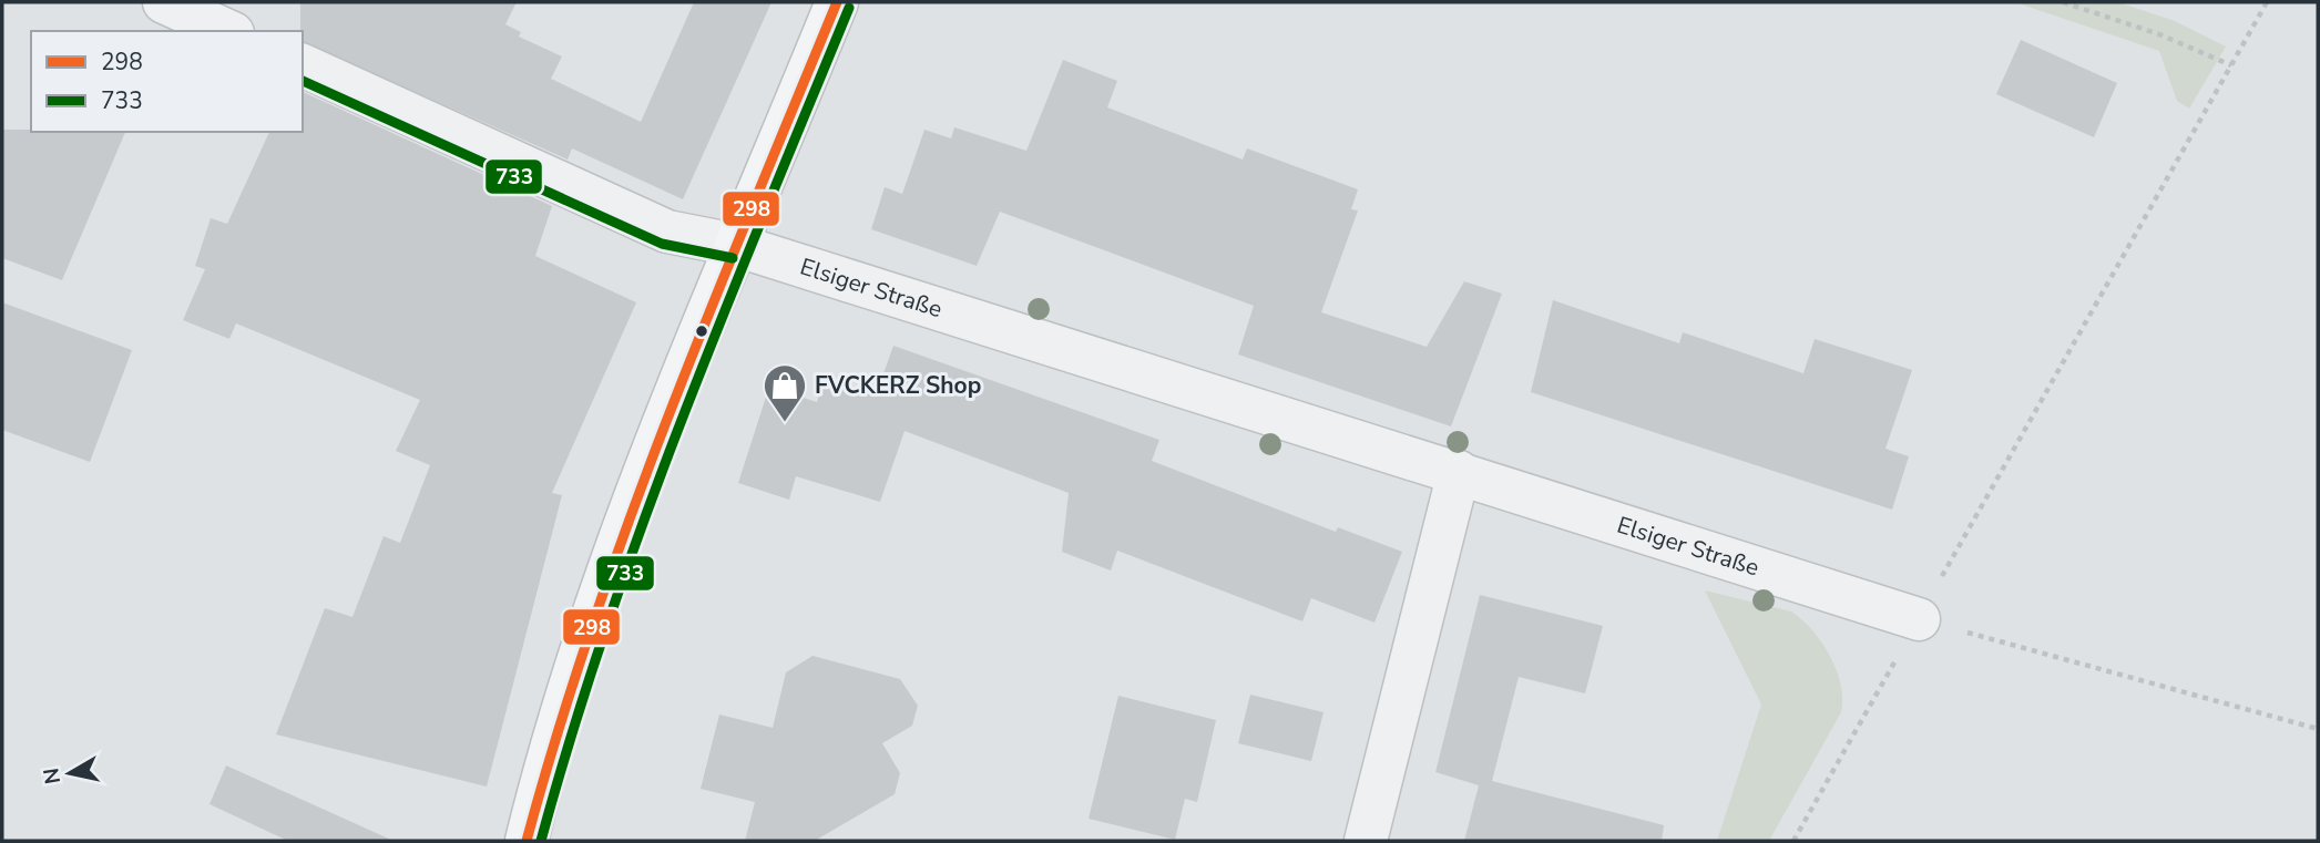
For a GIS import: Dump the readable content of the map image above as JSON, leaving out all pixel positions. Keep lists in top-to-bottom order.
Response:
{
  "streets": {
    "street": ["Elsiger Straße"]
  },
  "places": {
    "shop": ["FVCKERZ Shop"]
  },
  "lines": ["transit line 298", "transit line 733"],
  "legend": ["298", "733"],
  "north": "left"
}
